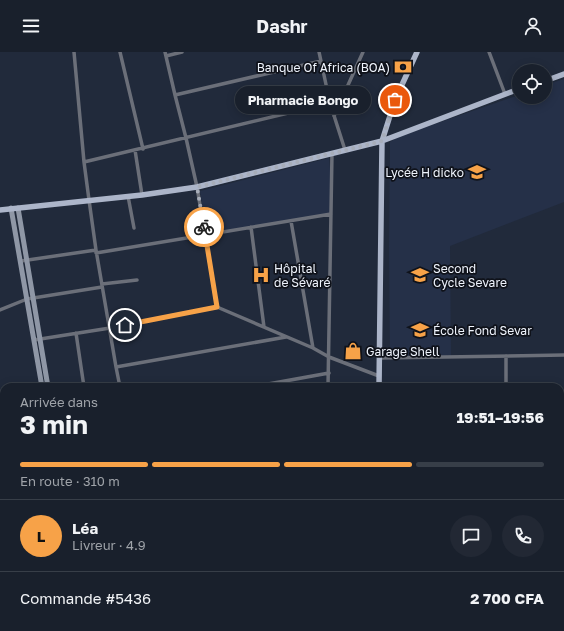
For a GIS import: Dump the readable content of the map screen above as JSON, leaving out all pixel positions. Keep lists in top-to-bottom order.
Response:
{
  "places": {
    "bank": ["Banque Of Africa (BOA)"],
    "other": ["Pharmacie Bongo"],
    "school or university": ["Lycée H dicko", "Second Cycle Sevare", "École Fond Sevar"],
    "hospital": ["Hôpital de Sévaré"],
    "shop": ["Garage Shell"]
  },
  "page": {
    "header": "Dashr",
    "bubble": "Pharmacie Bongo",
    "heading": ["3 min", "Arrivée dans", "19:51–19:56"],
    "panel": [
      "Léa",
      "Livreur · 4.9",
      "Commande #5436",
      "2 700 CFA"
    ],
    "bar": "En route · 310 m",
    "round": "L"
  }
}
